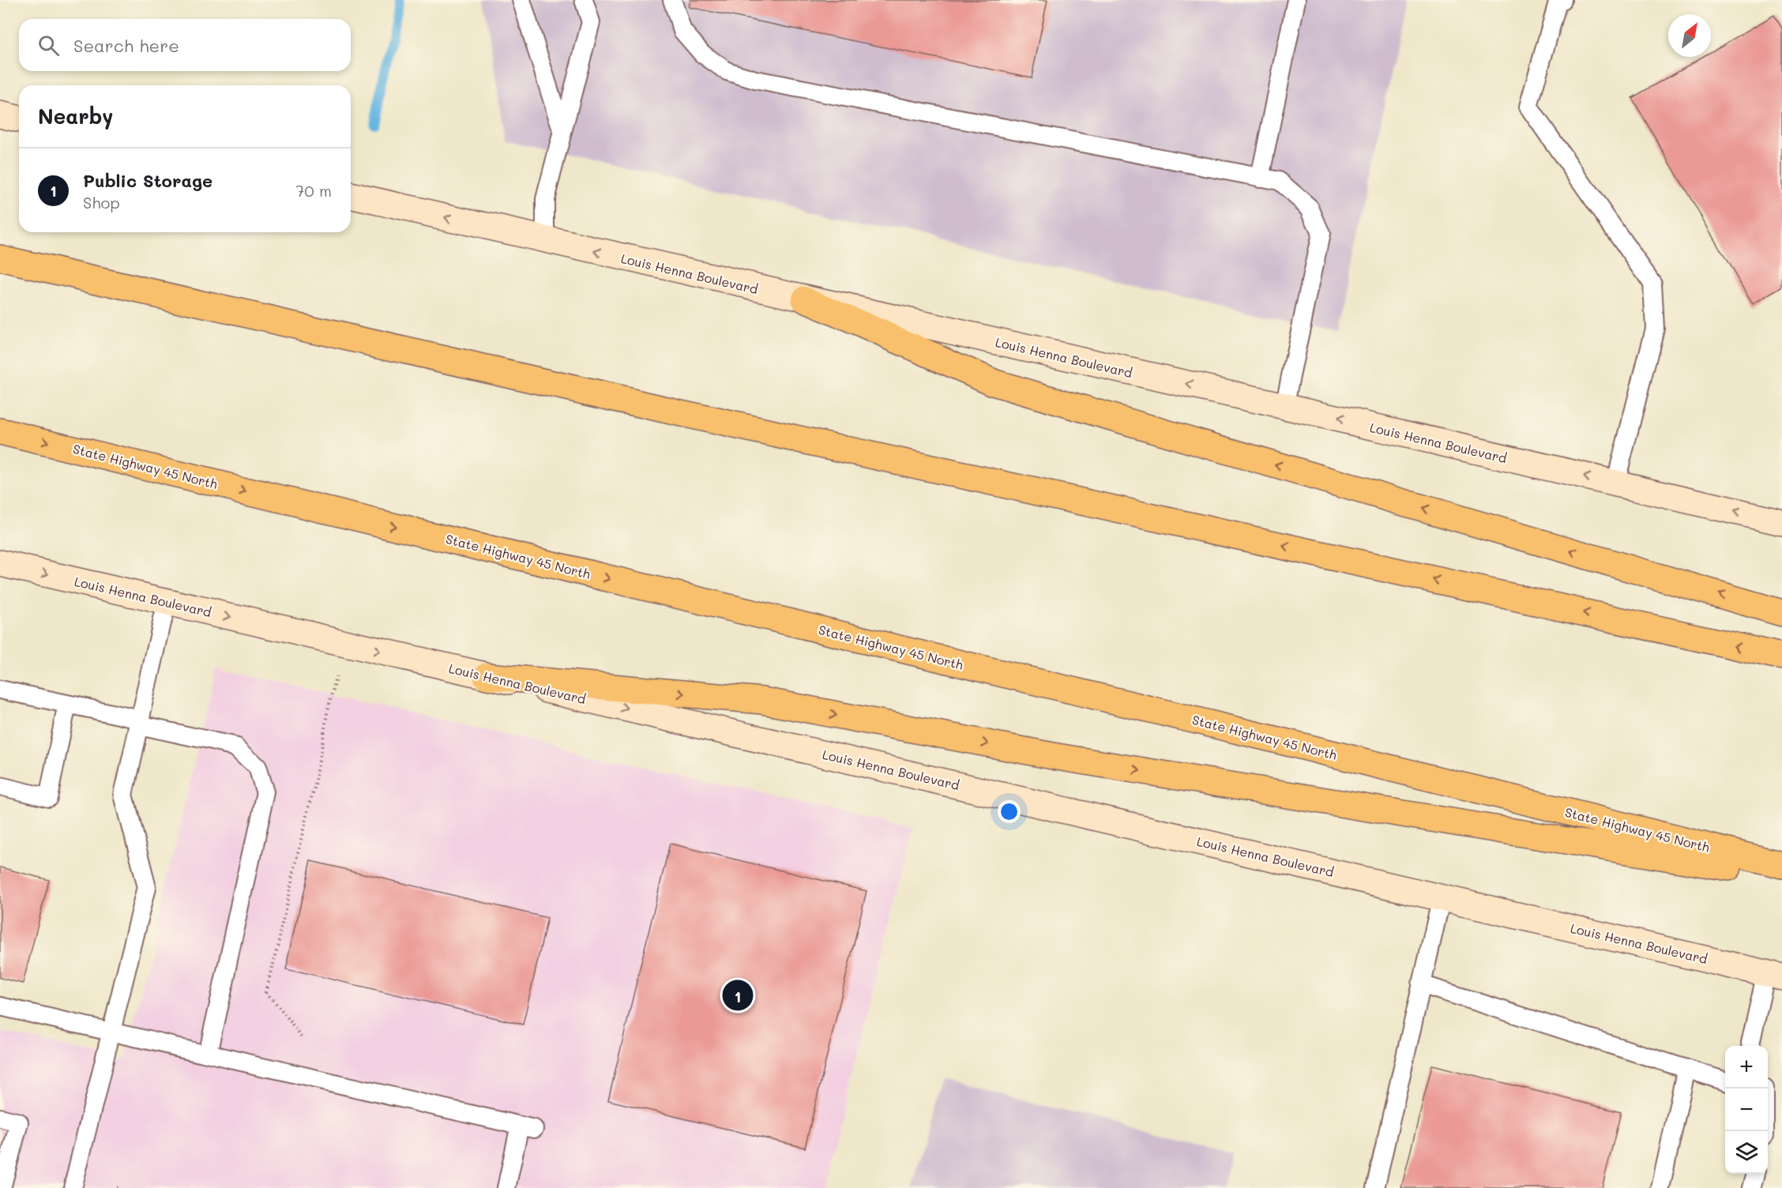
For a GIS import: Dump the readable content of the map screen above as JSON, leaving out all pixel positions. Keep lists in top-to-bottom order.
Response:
{
  "streets": {
    "highway": ["State Highway 45 North"],
    "main road": ["Louis Henna Boulevard"]
  },
  "north": "top right",
  "page": {
    "search": "Search here",
    "heading": "Nearby",
    "list": [
      {
        "mark": "1",
        "name": "Public Storage",
        "note": "Shop",
        "value": "70 m"
      }
    ],
    "pins": "1",
    "map_buttons": ["+", "−"]
  }
}
